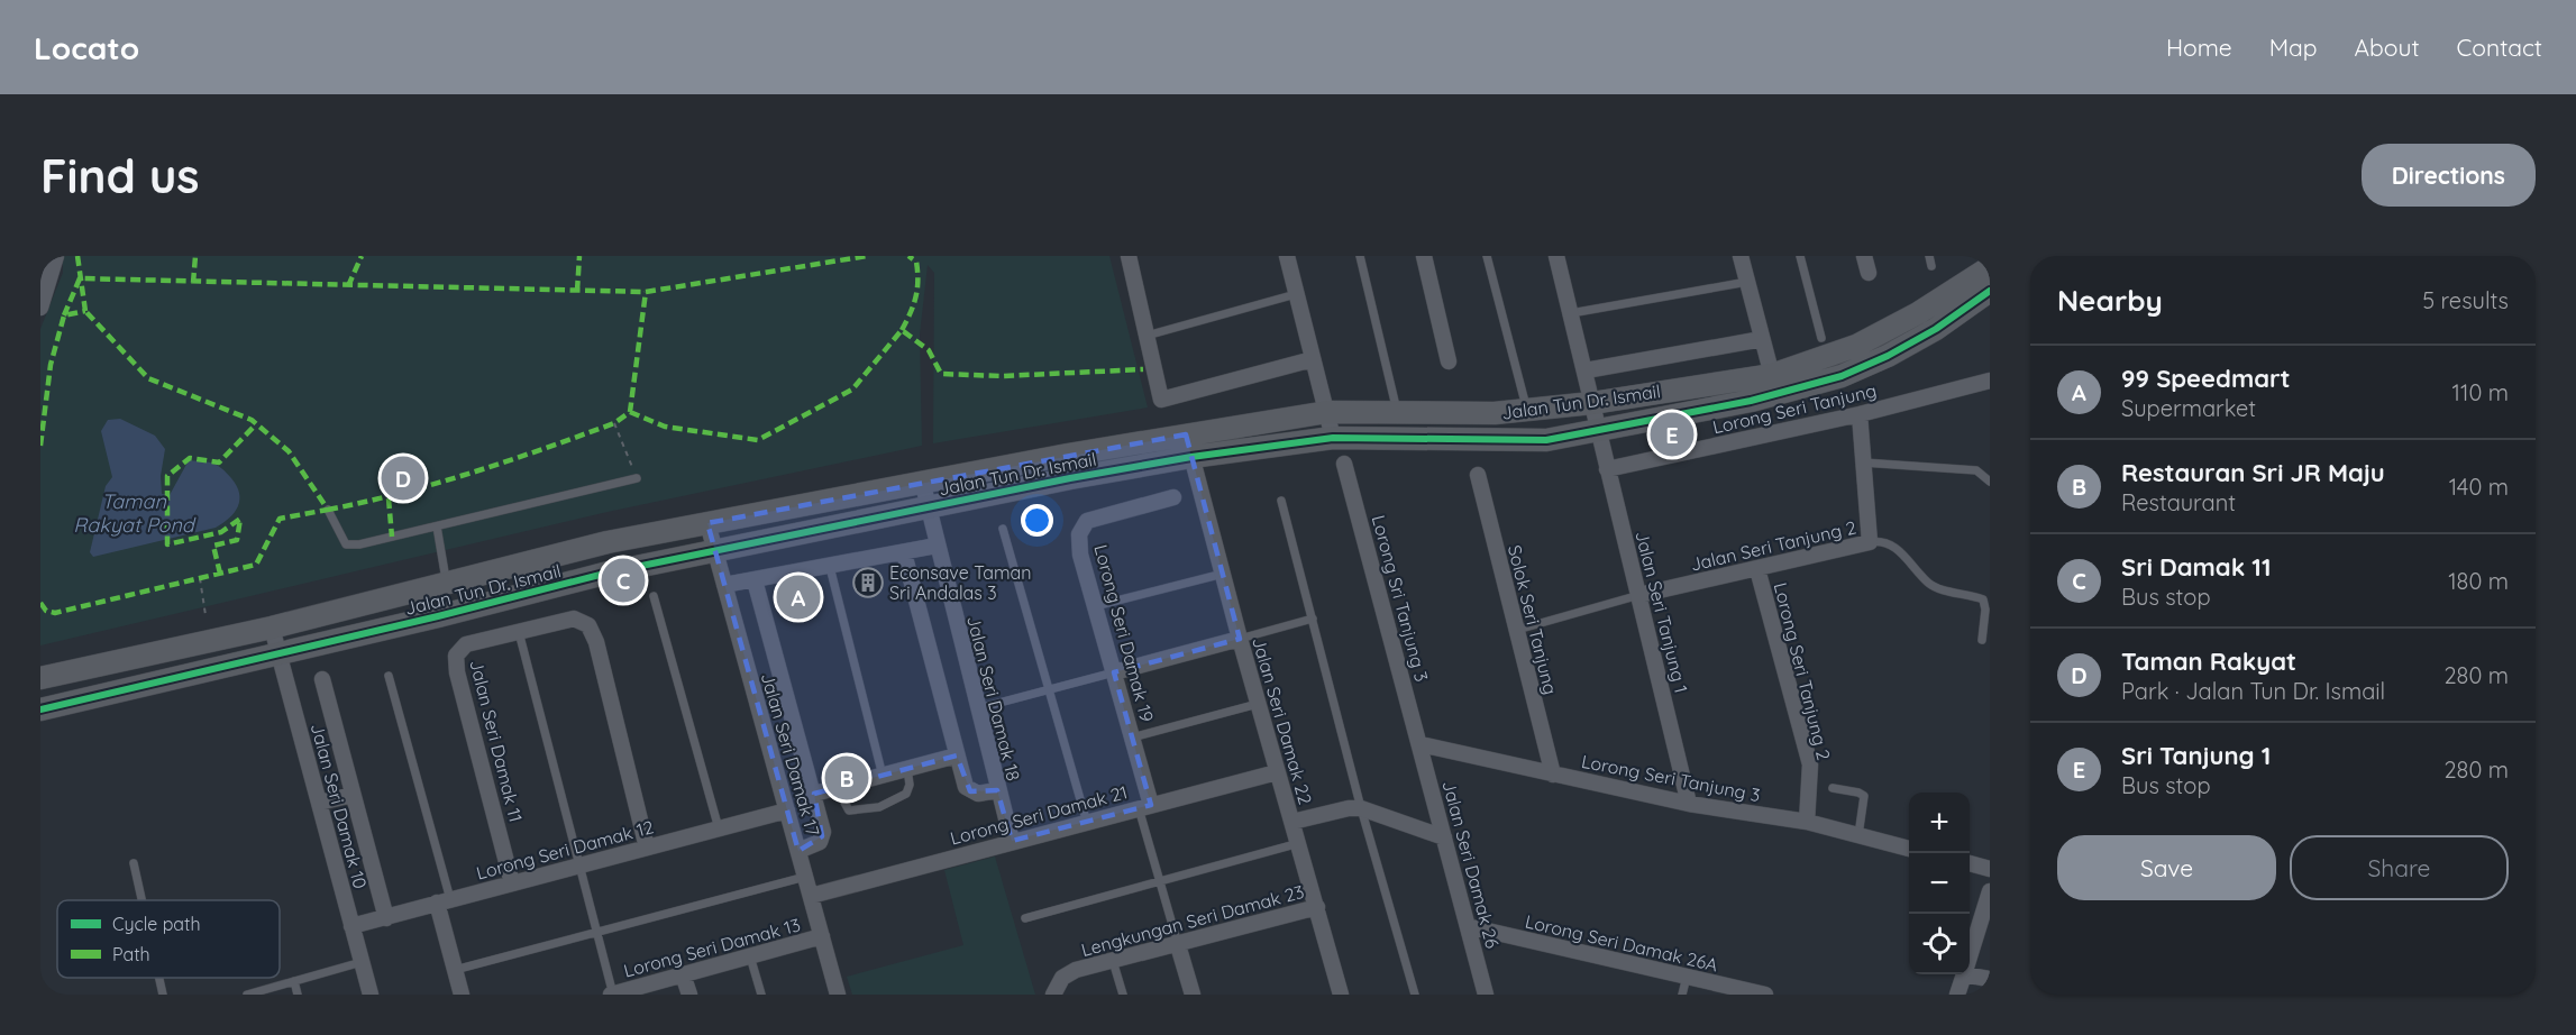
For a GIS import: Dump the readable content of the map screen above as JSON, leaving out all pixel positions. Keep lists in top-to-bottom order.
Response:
{
  "streets": {
    "street": [
      "Jalan Tun Dr. Ismail",
      "Lorong Seri Tanjung",
      "Jalan Seri Tanjung 2",
      "Lorong Sri Tanjung 3",
      "Jalan Seri Tanjung 1",
      "Solok Seri Tanjung",
      "Lorong Seri Damak 19",
      "Lorong Seri Tanjung 2",
      "Jalan Seri Damak 18",
      "Jalan Seri Damak 22",
      "Jalan Seri Damak 11",
      "Jalan Seri Damak 17",
      "Lorong Seri Tanjung 3",
      "Jalan Seri Damak 10",
      "Lorong Seri Damak 21",
      "Lorong Seri Damak 12",
      "Jalan Seri Damak 26",
      "Lengkungan Seri Damak 23",
      "Lorong Seri Damak 26A",
      "Lorong Seri Damak 13"
    ]
  },
  "crossings": [
    ["Jalan Tun Dr. Ismail", "Jalan Seri Tanjung 1"],
    ["Jalan Tun Dr. Ismail", "Jalan Seri Damak 18"],
    ["Jalan Tun Dr. Ismail", "Jalan Seri Damak 22"],
    ["Jalan Tun Dr. Ismail", "Jalan Seri Damak 17"],
    ["Jalan Tun Dr. Ismail", "Jalan Seri Damak 10"],
    ["Lorong Seri Tanjung", "Jalan Seri Tanjung 2"],
    ["Lorong Seri Tanjung", "Jalan Seri Tanjung 1"],
    ["Jalan Seri Tanjung 2", "Jalan Seri Tanjung 1"],
    ["Jalan Seri Tanjung 2", "Lorong Seri Tanjung 2"],
    ["Lorong Sri Tanjung 3", "Lorong Seri Tanjung 3"],
    ["Lorong Sri Tanjung 3", "Jalan Seri Damak 26"],
    ["Jalan Seri Tanjung 1", "Lorong Seri Tanjung 3"],
    ["Solok Seri Tanjung", "Lorong Seri Tanjung 3"],
    ["Lorong Seri Damak 19", "Lorong Seri Damak 21"],
    ["Lorong Seri Tanjung 2", "Lorong Seri Tanjung 3"],
    ["Jalan Seri Damak 18", "Lorong Seri Damak 21"],
    ["Jalan Seri Damak 22", "Lorong Seri Damak 21"],
    ["Jalan Seri Damak 22", "Lengkungan Seri Damak 23"],
    ["Jalan Seri Damak 11", "Lorong Seri Damak 12"],
    ["Jalan Seri Damak 17", "Lorong Seri Damak 21"],
    ["Jalan Seri Damak 17", "Lorong Seri Damak 12"],
    ["Jalan Seri Damak 17", "Lorong Seri Damak 13"],
    ["Lorong Seri Tanjung 3", "Jalan Seri Damak 26"],
    ["Jalan Seri Damak 10", "Lorong Seri Damak 12"],
    ["Jalan Seri Damak 26", "Lorong Seri Damak 26A"]
  ],
  "water": ["Taman Rakyat Pond"],
  "places": {
    "building": ["Econsave Taman Sri Andalas 3"]
  },
  "legend": ["Cycle path", "Path"],
  "page": {
    "header": "Locato",
    "nav": [
      "Home",
      "Map",
      "About",
      "Contact"
    ],
    "buttons": [
      "Directions",
      ["Save", "Share"]
    ],
    "title": "Find us",
    "heading": ["Nearby", "5 results"],
    "list": [
      {
        "mark": "A",
        "name": "99 Speedmart",
        "note": "Supermarket",
        "value": "110 m"
      },
      {
        "mark": "B",
        "name": "Restauran Sri JR Maju",
        "note": "Restaurant",
        "value": "140 m"
      },
      {
        "mark": "C",
        "name": "Sri Damak 11",
        "note": "Bus stop",
        "value": "180 m"
      },
      {
        "mark": "D",
        "name": "Taman Rakyat",
        "note": "Park · Jalan Tun Dr. Ismail",
        "value": "280 m"
      },
      {
        "mark": "E",
        "name": "Sri Tanjung 1",
        "note": "Bus stop",
        "value": "280 m"
      }
    ],
    "pins": [
      "E",
      "D",
      "C",
      "A",
      "B"
    ],
    "map_buttons": ["+", "−"]
  }
}
